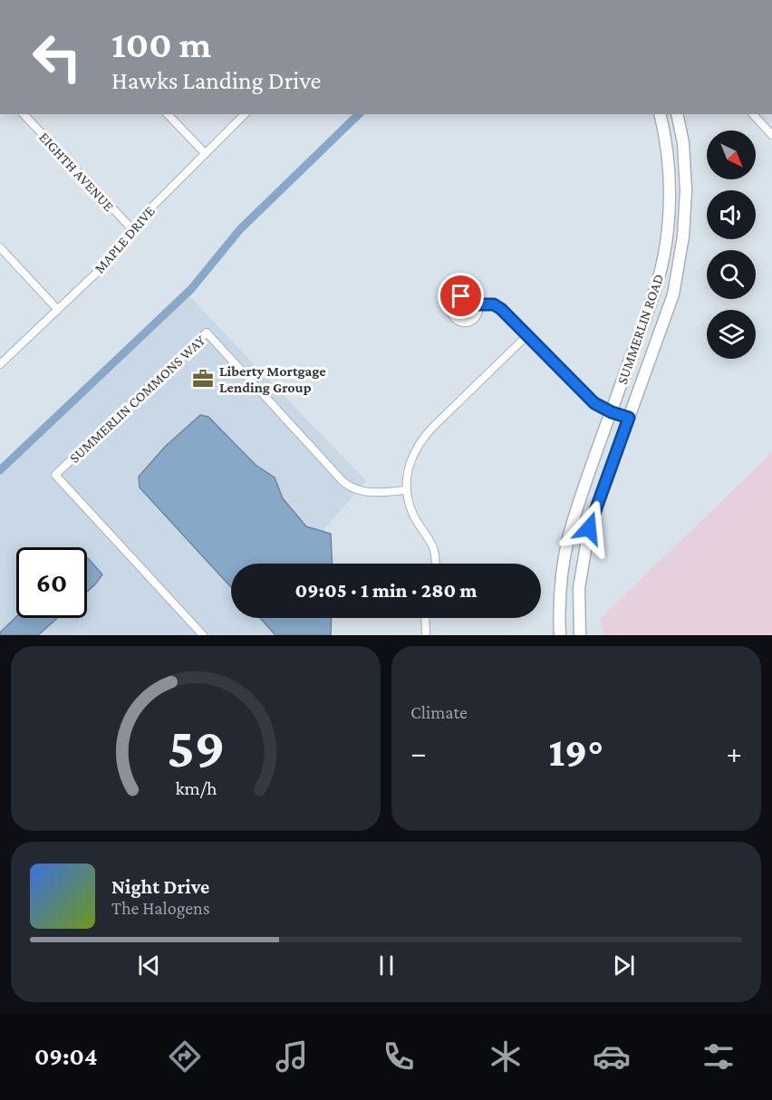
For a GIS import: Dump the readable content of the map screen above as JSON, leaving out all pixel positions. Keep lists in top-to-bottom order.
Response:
{
  "streets": {
    "main road": ["SUMMERLIN ROAD"],
    "street": ["EIGHTH AVENUE", "MAPLE DRIVE", "SUMMERLIN COMMONS WAY"]
  },
  "crossings": [
    ["EIGHTH AVENUE", "MAPLE DRIVE"]
  ],
  "places": {
    "office": ["Liberty Mortgage Lending Group"]
  },
  "north": "bottom right",
  "page": {
    "turn": ["100 m", "Hawks Landing Drive"],
    "limit": "60",
    "trip": "09:05 · 1 min · 280 m",
    "tile": "Climate",
    "heat": ["−", "19°", "+"],
    "song": ["Night Drive", "The Halogens"],
    "tabs": "09:04",
    "gauge": ["59", "km/h"]
  }
}
